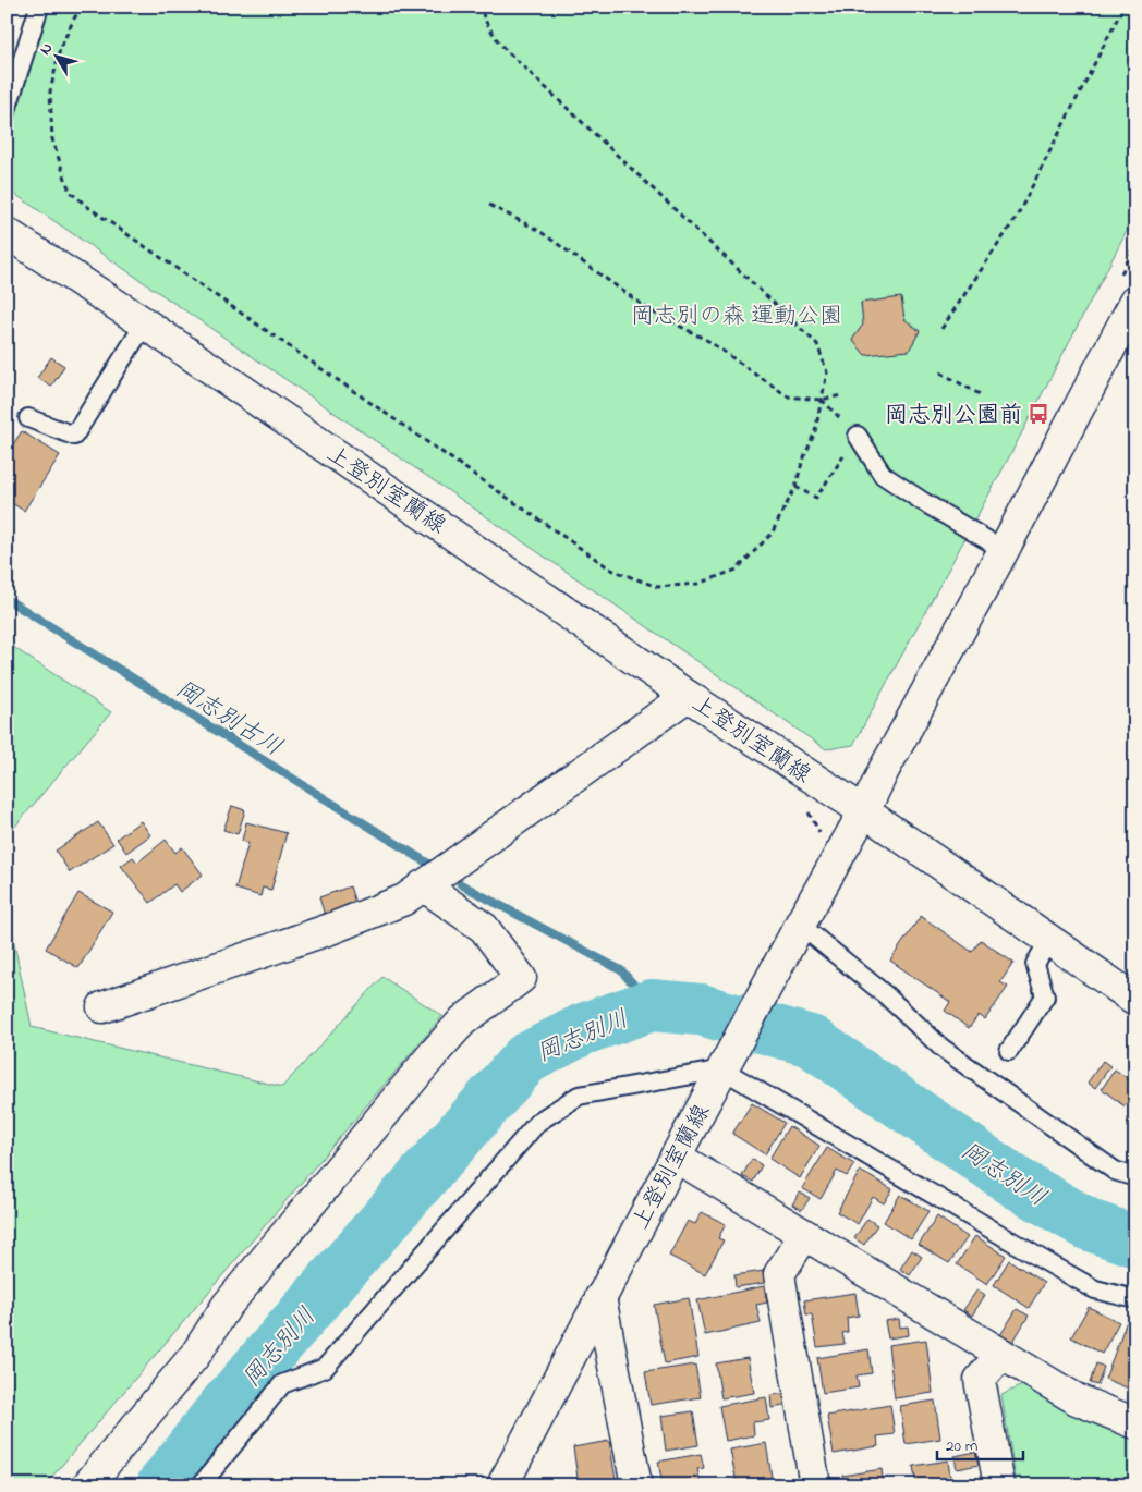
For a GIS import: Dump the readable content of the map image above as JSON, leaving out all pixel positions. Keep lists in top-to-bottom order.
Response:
{
  "streets": {
    "street": ["上登別室蘭線"]
  },
  "water": ["岡志別古川", "岡志別川"],
  "parks": ["岡志別の森 運動公園"],
  "places": {
    "bus stop": ["岡志別公園前"]
  },
  "scale_bar": "20 m",
  "north": "top left"
}
